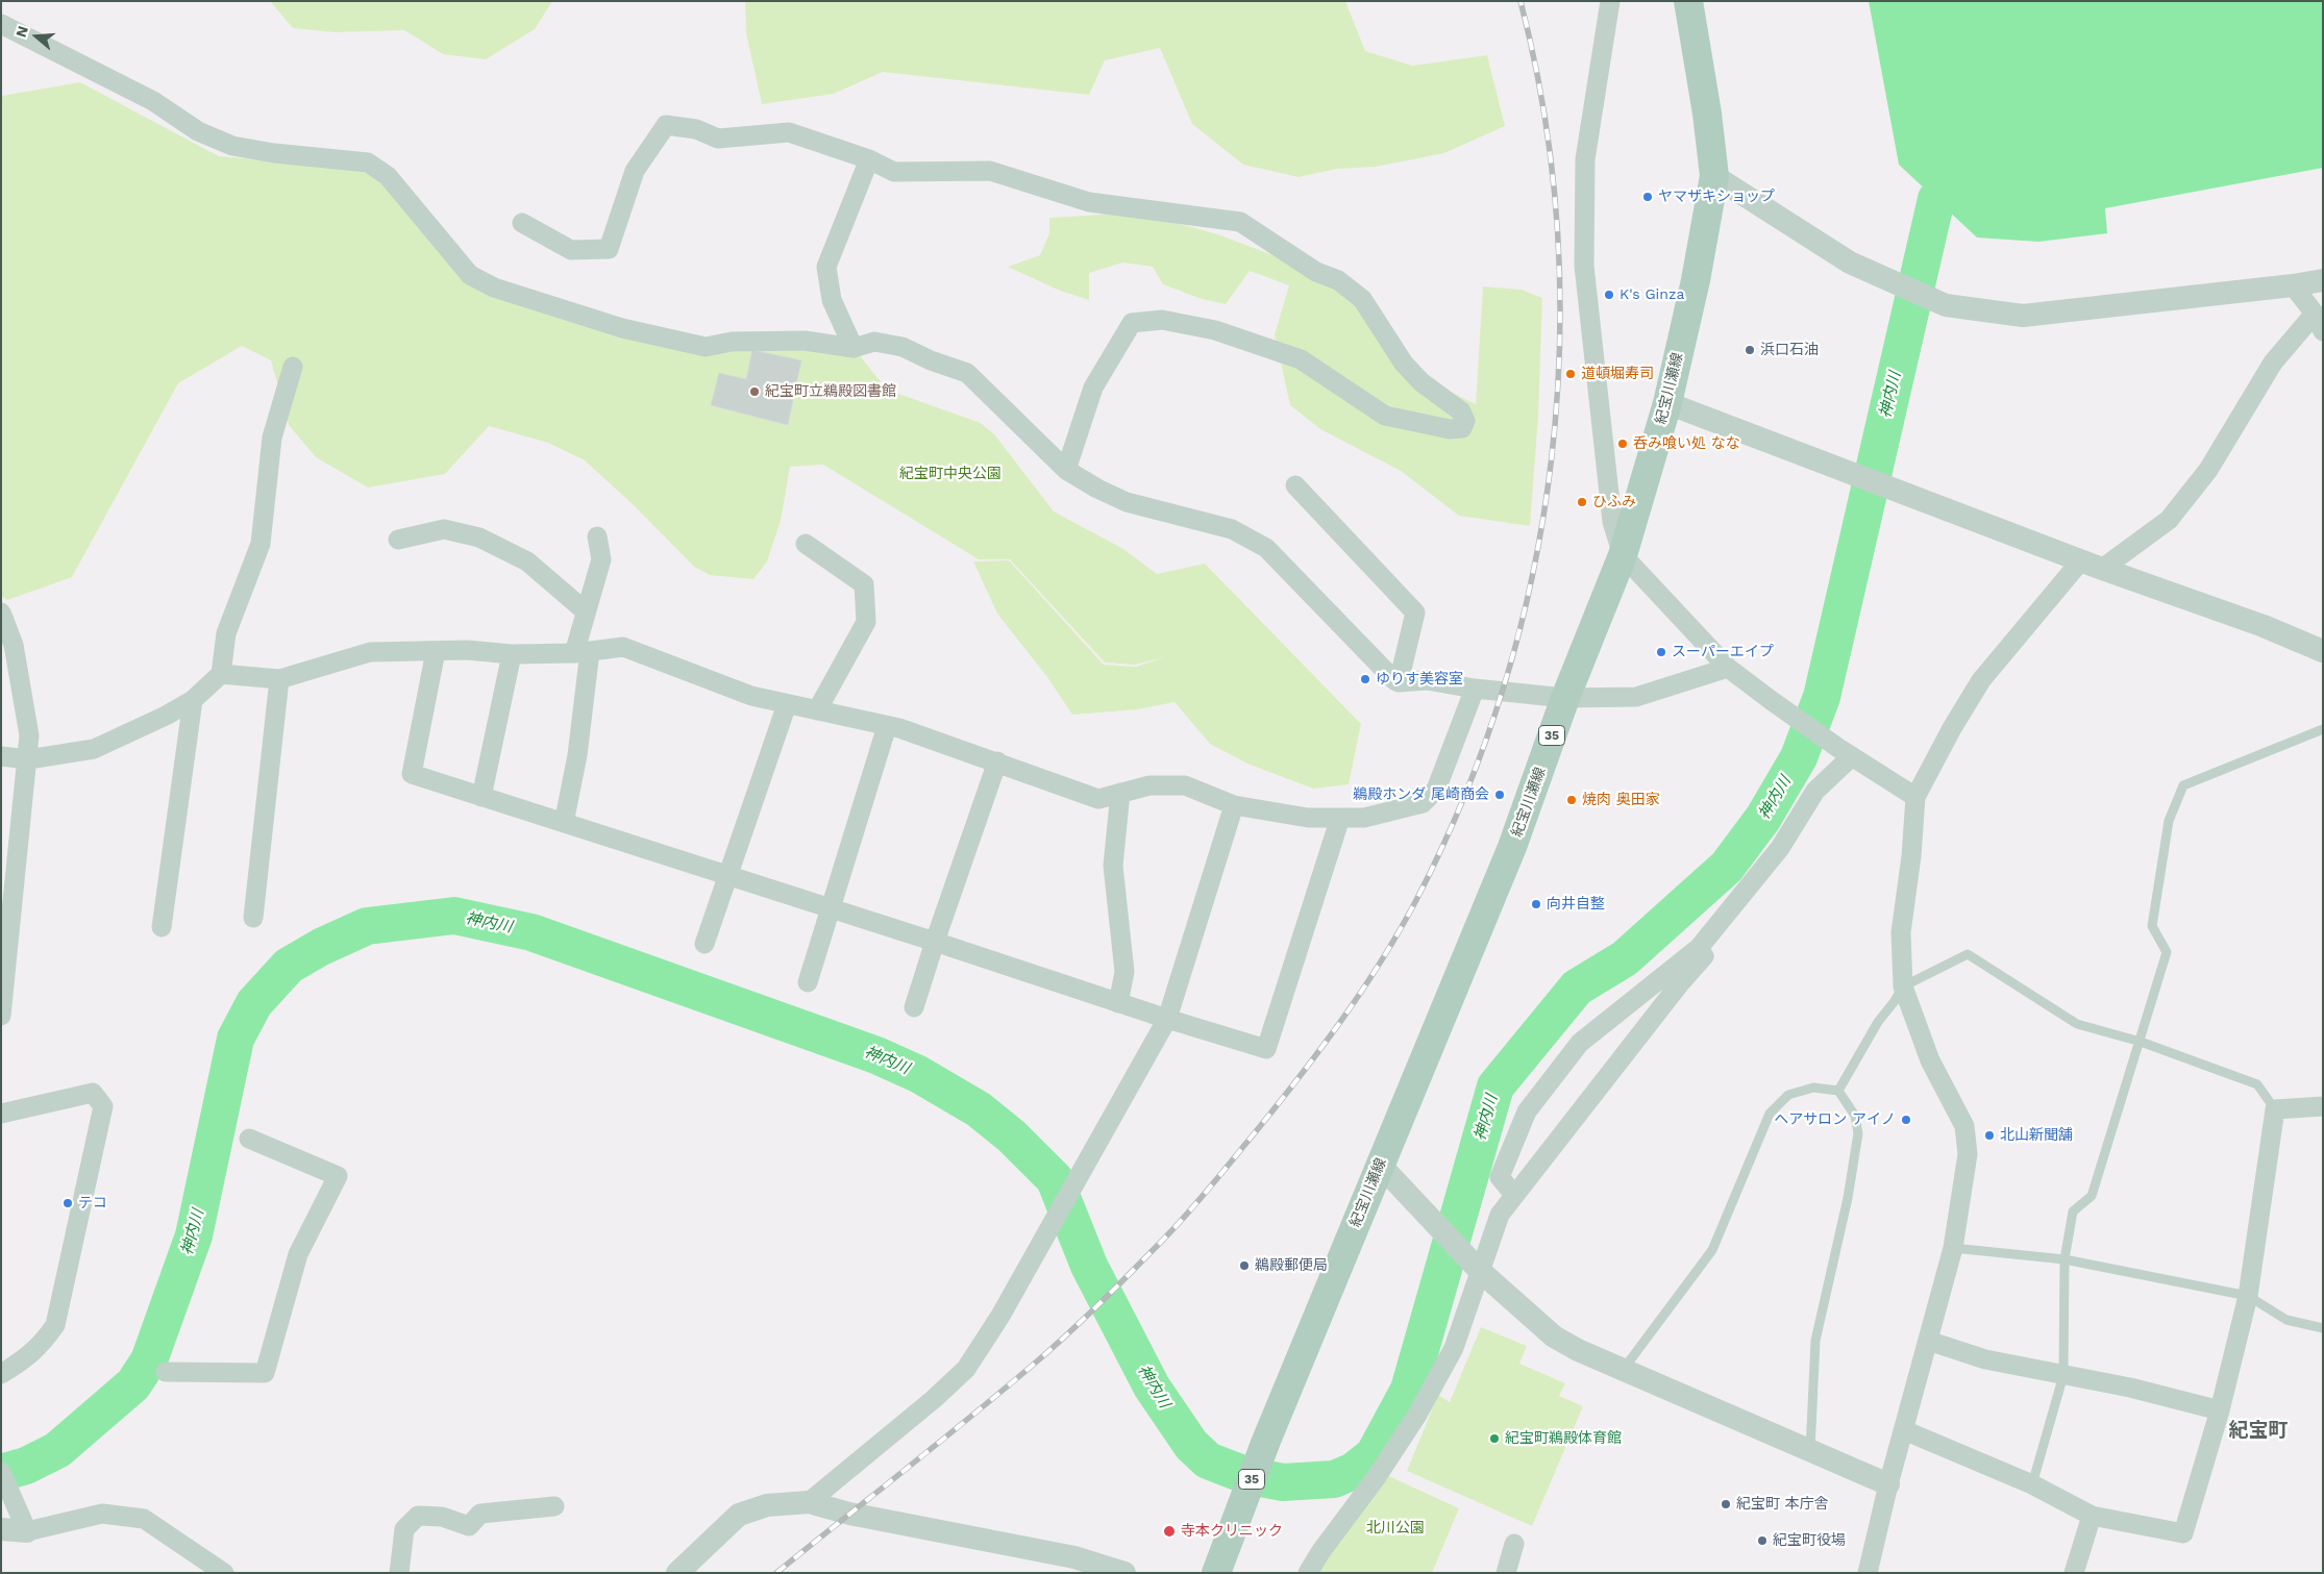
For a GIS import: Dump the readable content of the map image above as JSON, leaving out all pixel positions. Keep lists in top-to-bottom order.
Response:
{
  "streets": {
    "main road": ["紀宝川瀬線", "35"]
  },
  "districts": ["紀宝町"],
  "water": ["神内川"],
  "parks": ["紀宝町中央公園", "北川公園"],
  "places": [
    "ヤマザキショップ",
    "K's Ginza",
    "浜口石油",
    "道頓堀寿司",
    "紀宝町立鵜殿図書館",
    "呑み喰い処 なな",
    "ひふみ",
    "スーパーエイプ",
    "ゆりす美容室",
    "鵜殿ホンダ 尾崎商会",
    "焼肉 奥田家",
    "向井自整",
    "ヘアサロン アイノ",
    "北山新聞舗",
    "テコ",
    "鵜殿郵便局",
    "紀宝町鵜殿体育館",
    "紀宝町 本庁舎",
    "寺本クリニック",
    "紀宝町役場"
  ],
  "north": "left"
}
